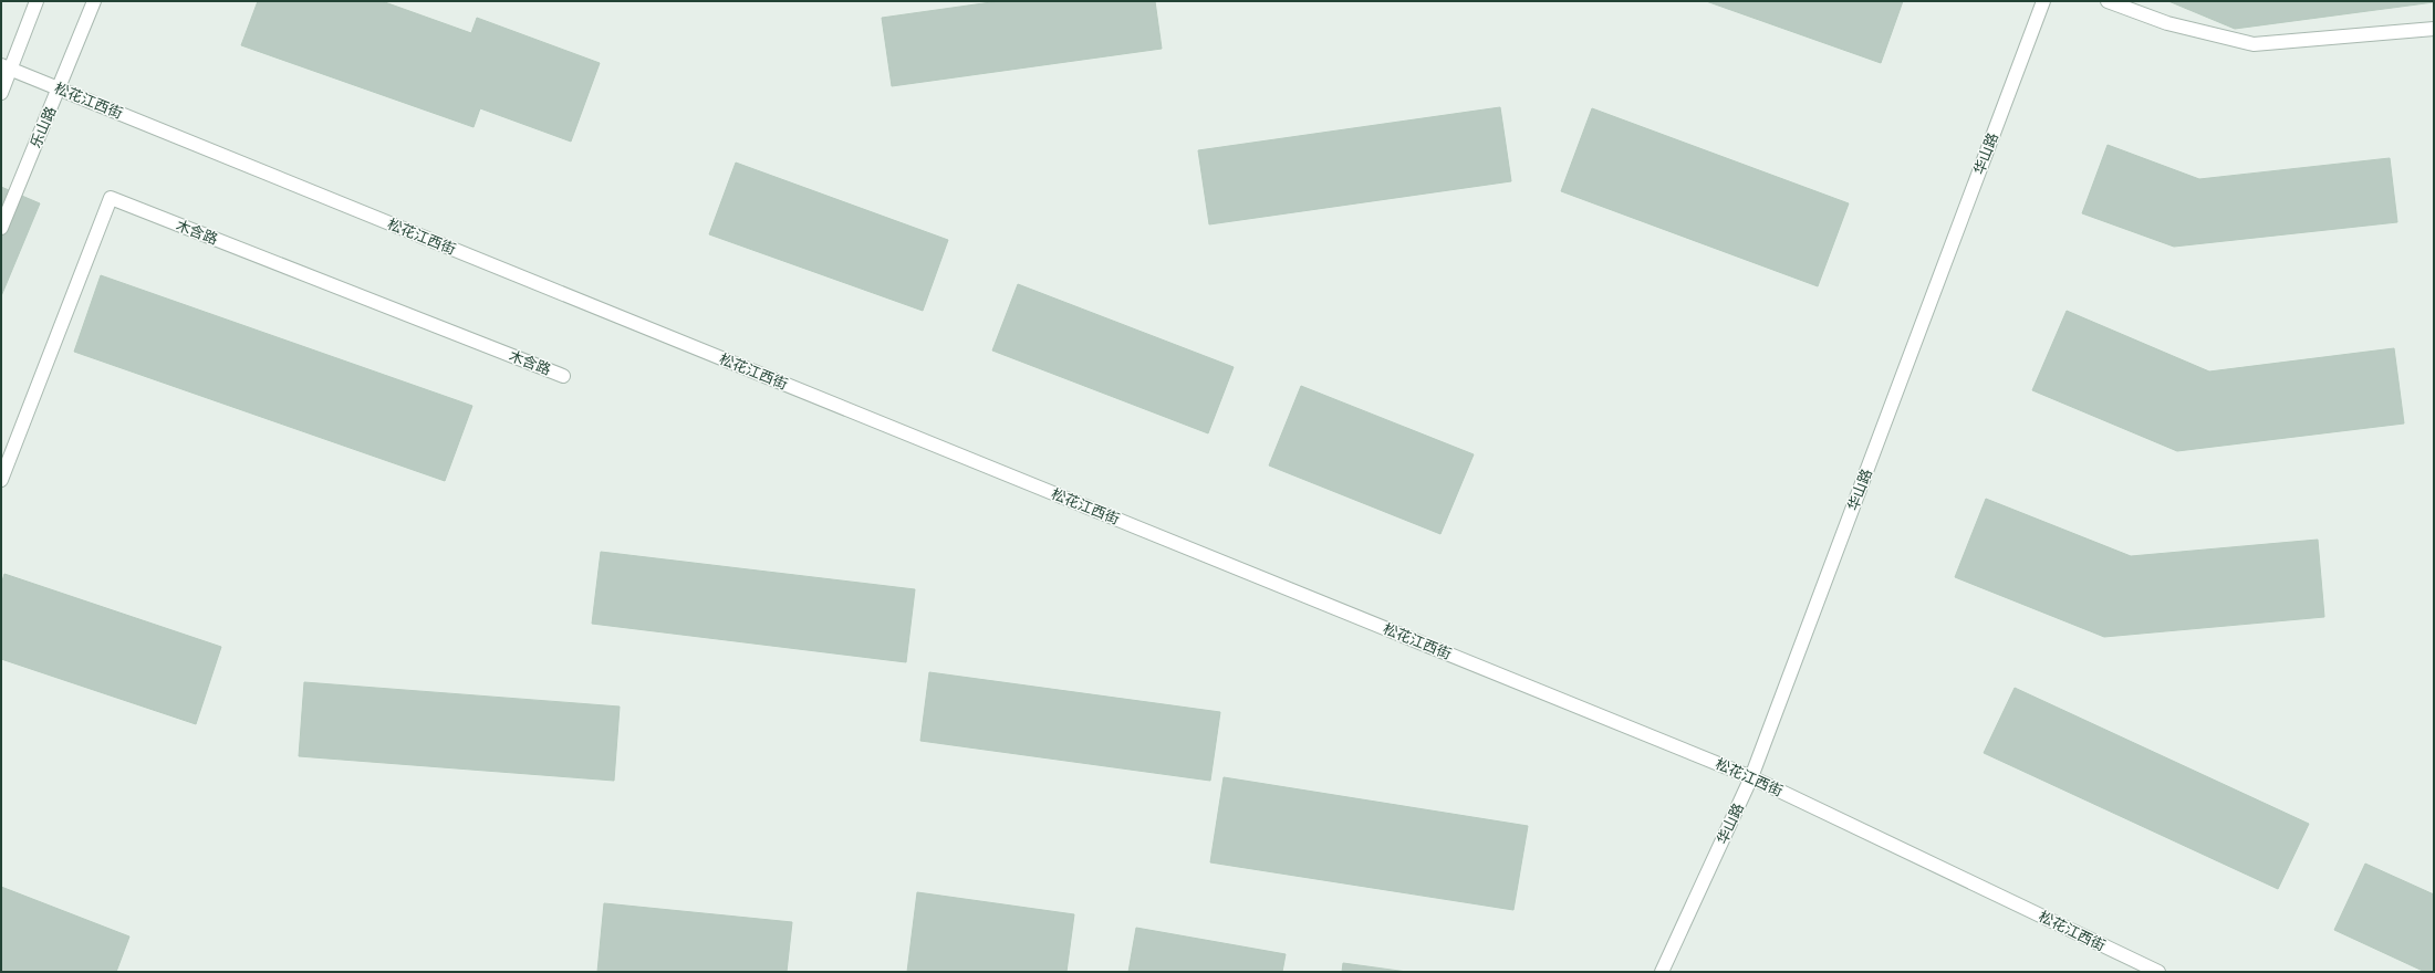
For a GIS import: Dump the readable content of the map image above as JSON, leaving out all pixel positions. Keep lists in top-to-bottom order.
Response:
{
  "streets": {
    "street": [
      "松花江西街",
      "乐山路",
      "华山路",
      "木含路"
    ]
  },
  "crossings": [
    ["松花江西街", "乐山路"],
    ["松花江西街", "华山路"]
  ]
}
